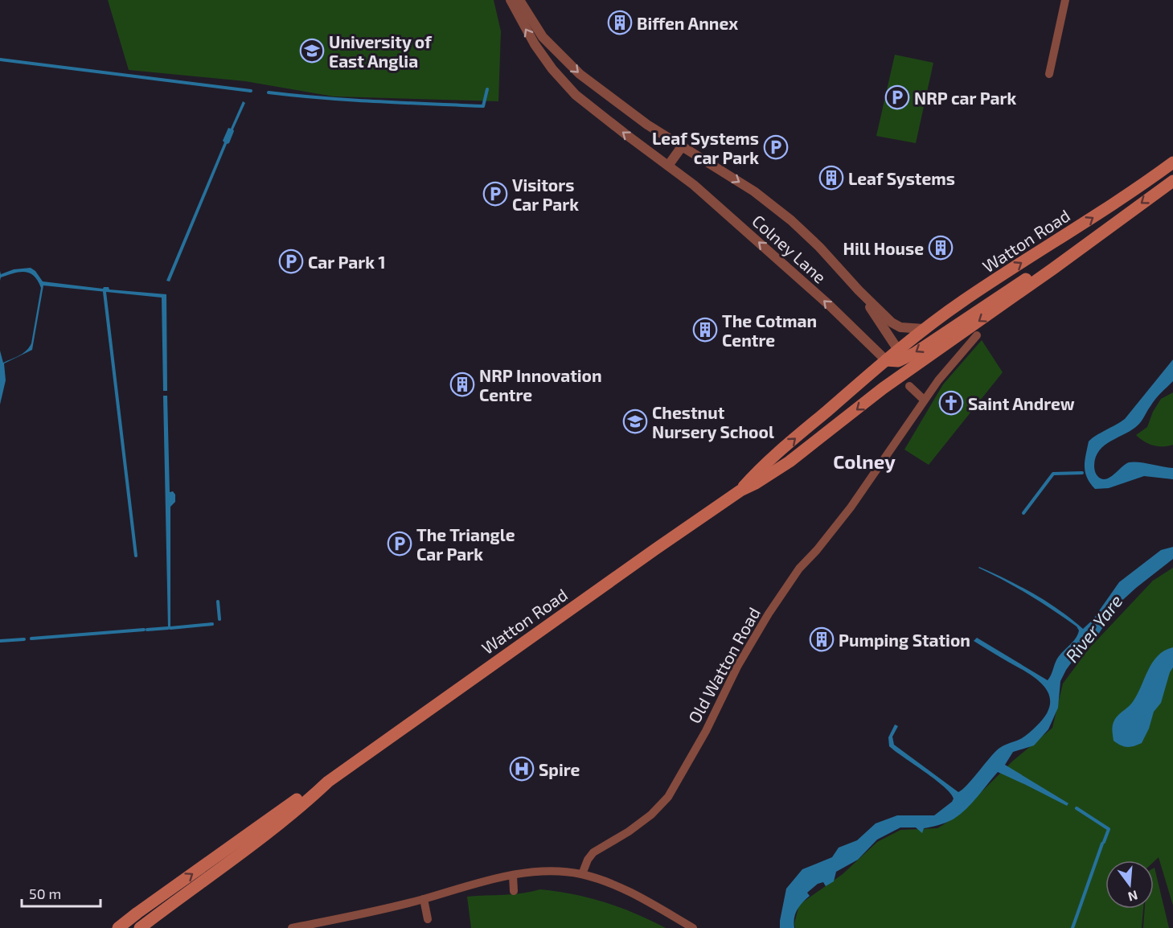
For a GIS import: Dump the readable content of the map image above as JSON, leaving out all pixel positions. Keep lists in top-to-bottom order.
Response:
{
  "streets": {
    "main road": ["Watton Road"],
    "street": ["Colney Lane", "Old Watton Road"]
  },
  "crossings": [
    ["Watton Road", "Colney Lane"]
  ],
  "districts": ["Colney"],
  "water": ["River Yare"],
  "places": {
    "building": [
      "Biffen Annex",
      "Leaf Systems",
      "Hill House",
      "The Cotman Centre",
      "NRP Innovation Centre",
      "Pumping Station"
    ],
    "school or university": ["University of East Anglia", "Chestnut Nursery School"],
    "parking": [
      "NRP car Park",
      "Leaf Systems car Park",
      "Visitors Car Park",
      "Car Park 1",
      "The Triangle Car Park"
    ],
    "church": ["Saint Andrew"],
    "hospital": ["Spire"]
  },
  "scale_bar": "50 m",
  "north": "bottom"
}
